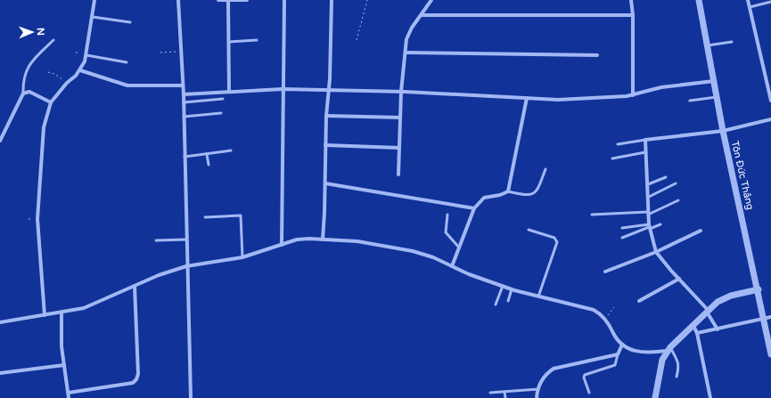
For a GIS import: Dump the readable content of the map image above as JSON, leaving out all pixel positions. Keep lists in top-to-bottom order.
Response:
{
  "streets": {
    "street": ["Tôn Đức Thắng"]
  },
  "north": "right"
}
